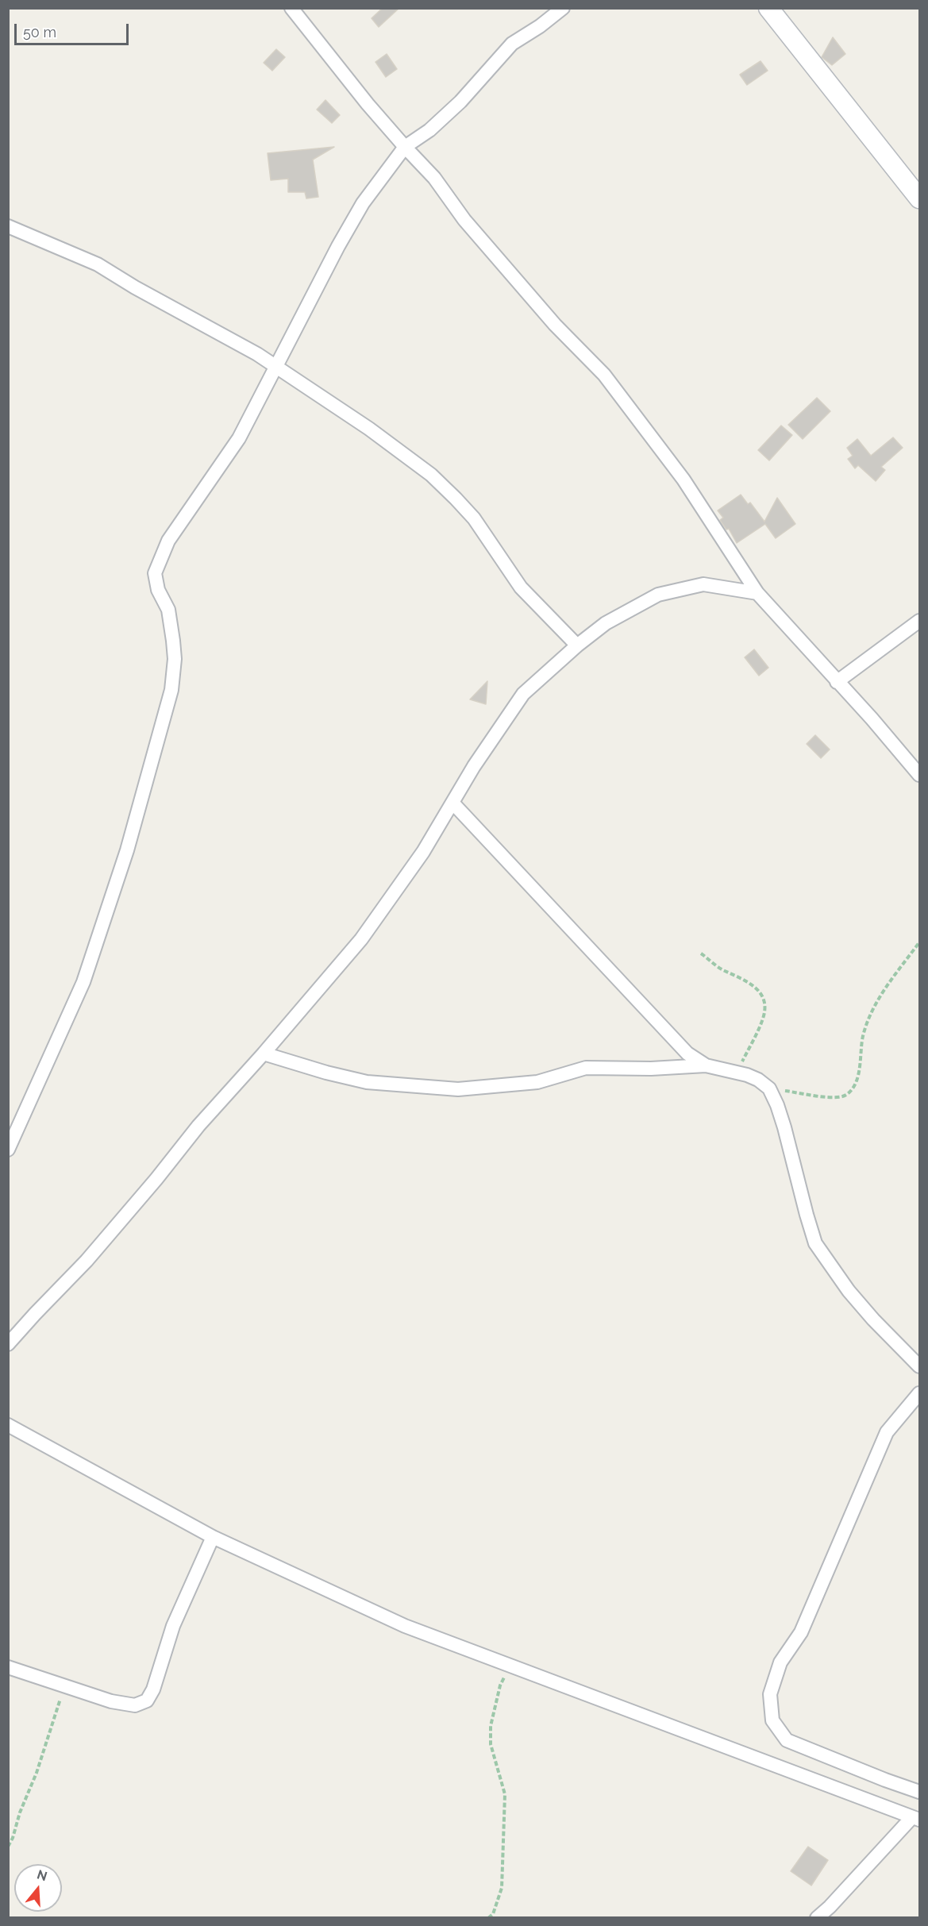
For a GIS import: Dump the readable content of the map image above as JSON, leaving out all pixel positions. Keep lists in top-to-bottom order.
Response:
{
  "scale_bar": "50 m",
  "north": "top"
}
